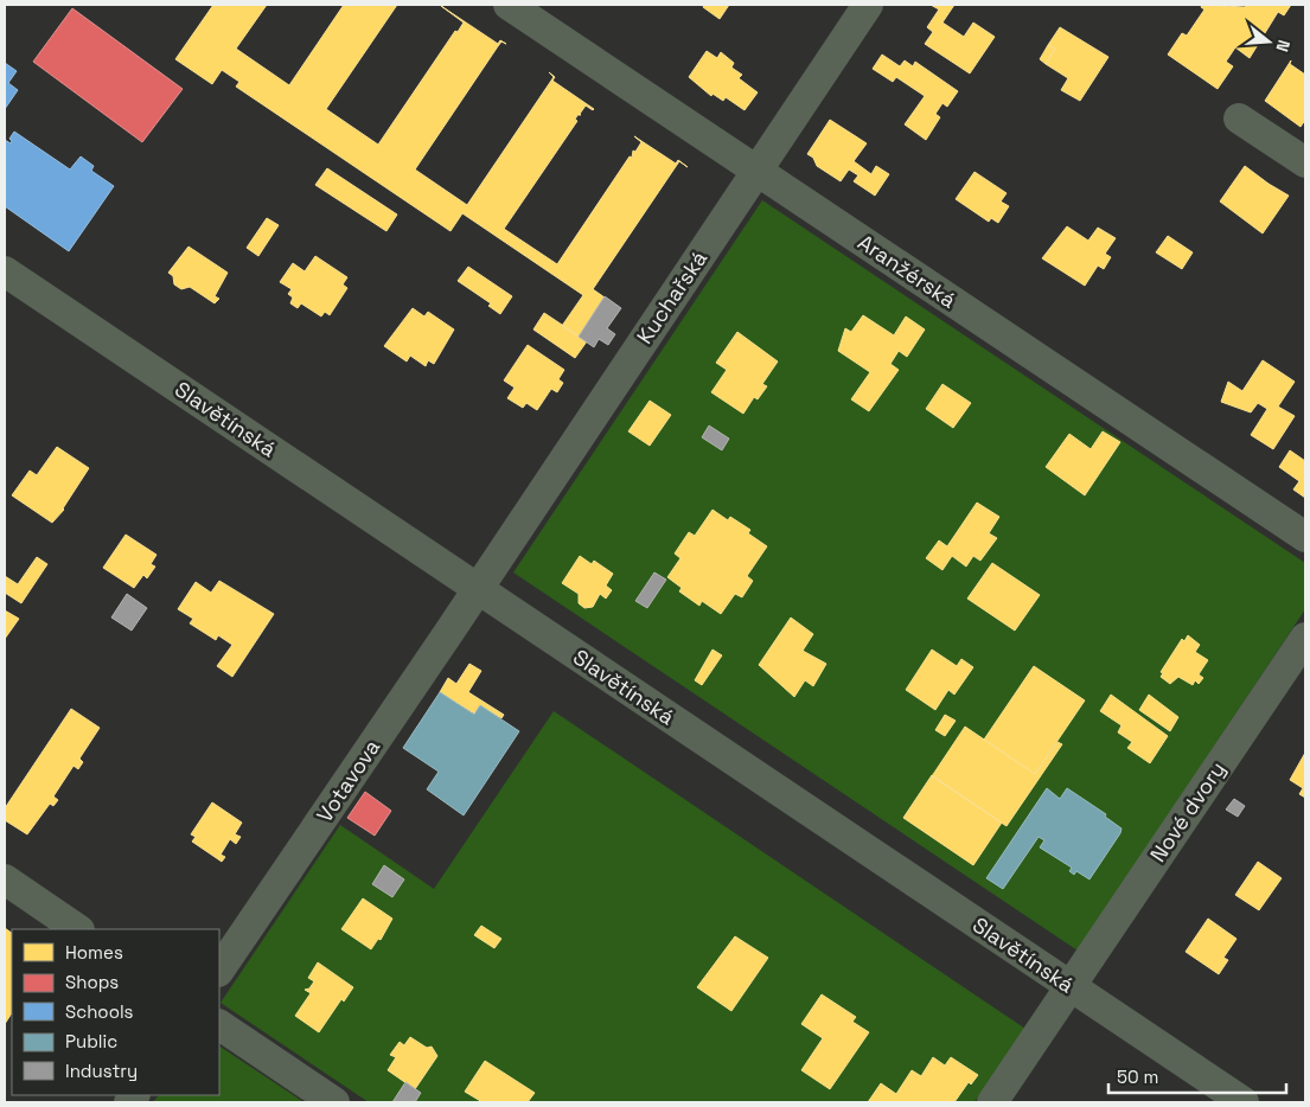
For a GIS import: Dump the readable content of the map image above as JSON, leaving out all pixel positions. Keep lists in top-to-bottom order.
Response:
{
  "streets": {
    "street": [
      "Aranžérská",
      "Kuchařská",
      "Slavětínská",
      "Votavova",
      "Nové dvory"
    ]
  },
  "crossings": [
    ["Aranžérská", "Kuchařská"],
    ["Kuchařská", "Slavětínská"],
    ["Kuchařská", "Votavova"],
    ["Slavětínská", "Votavova"],
    ["Slavětínská", "Nové dvory"]
  ],
  "legend": [
    "Homes",
    "Shops",
    "Schools",
    "Public",
    "Industry"
  ],
  "scale_bar": "50 m",
  "north": "right"
}
